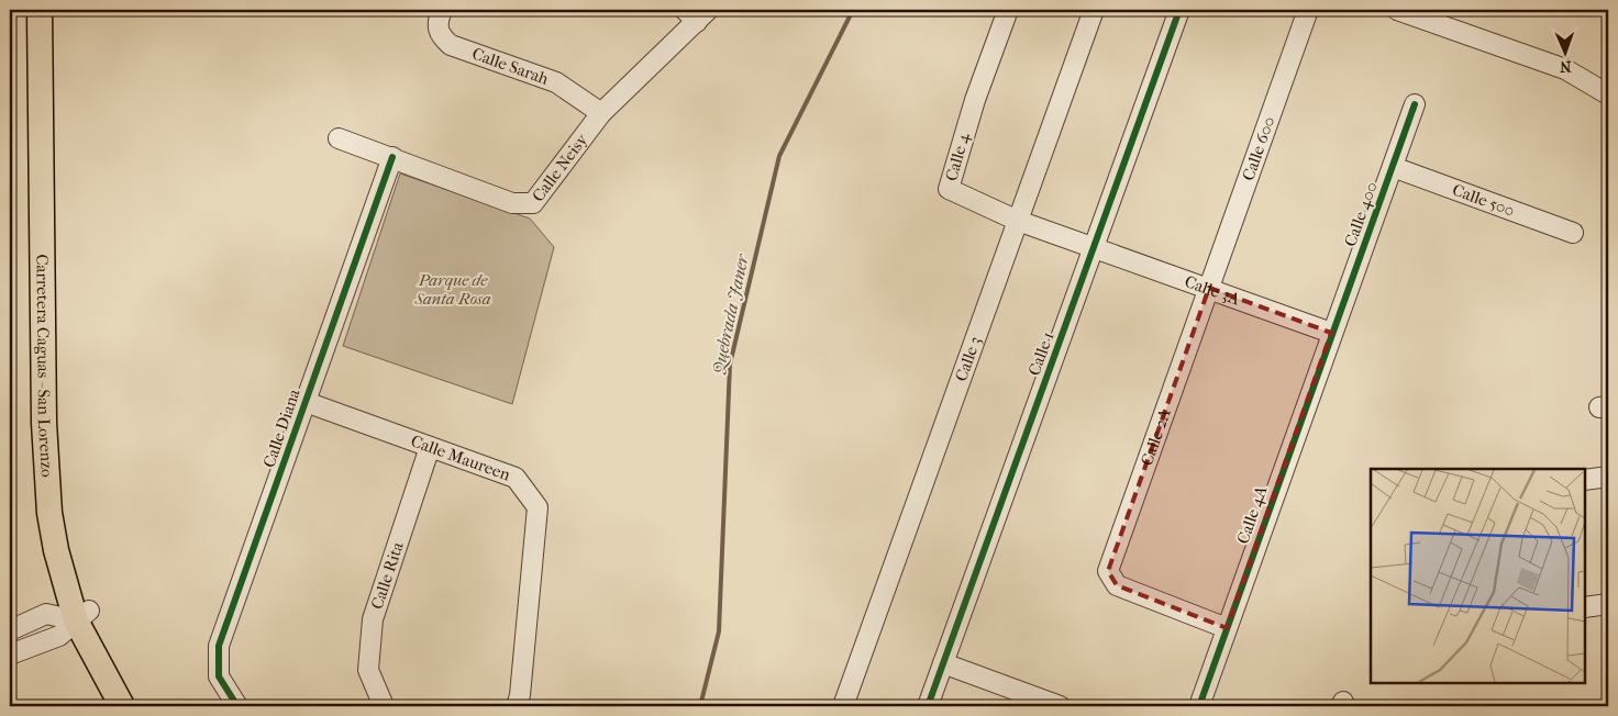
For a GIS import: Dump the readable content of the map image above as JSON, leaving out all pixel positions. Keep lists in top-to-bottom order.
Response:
{
  "streets": {
    "main road": ["Carretera Caguas - San Lorenzo"],
    "street": [
      "Calle Sarah",
      "Calle 600",
      "Calle 4",
      "Calle Neisy",
      "Calle 500",
      "Calle 400",
      "Calle 3A",
      "Calle 1",
      "Calle 3",
      "Calle Diana",
      "Calle 2A",
      "Calle Maureen",
      "Calle 4A",
      "Calle Rita"
    ]
  },
  "crossings": [
    ["Calle Sarah", "Calle Neisy"],
    ["Calle 600", "Calle 3A"],
    ["Calle 600", "Calle 2A"],
    ["Calle 4", "Calle 3A"],
    ["Calle 4", "Calle 1"],
    ["Calle 4", "Calle 3"],
    ["Calle Neisy", "Calle Diana"],
    ["Calle 500", "Calle 400"],
    ["Calle 400", "Calle 3A"],
    ["Calle 400", "Calle 4A"],
    ["Calle 3A", "Calle 1"],
    ["Calle 3A", "Calle 2A"],
    ["Calle 3A", "Calle 4A"],
    ["Calle Diana", "Calle Maureen"],
    ["Calle 2A", "Calle 4A"],
    ["Calle Maureen", "Calle Rita"]
  ],
  "water": ["Quebrada Janer"],
  "parks": ["Parque de Santa Rosa"],
  "north": "bottom"
}
